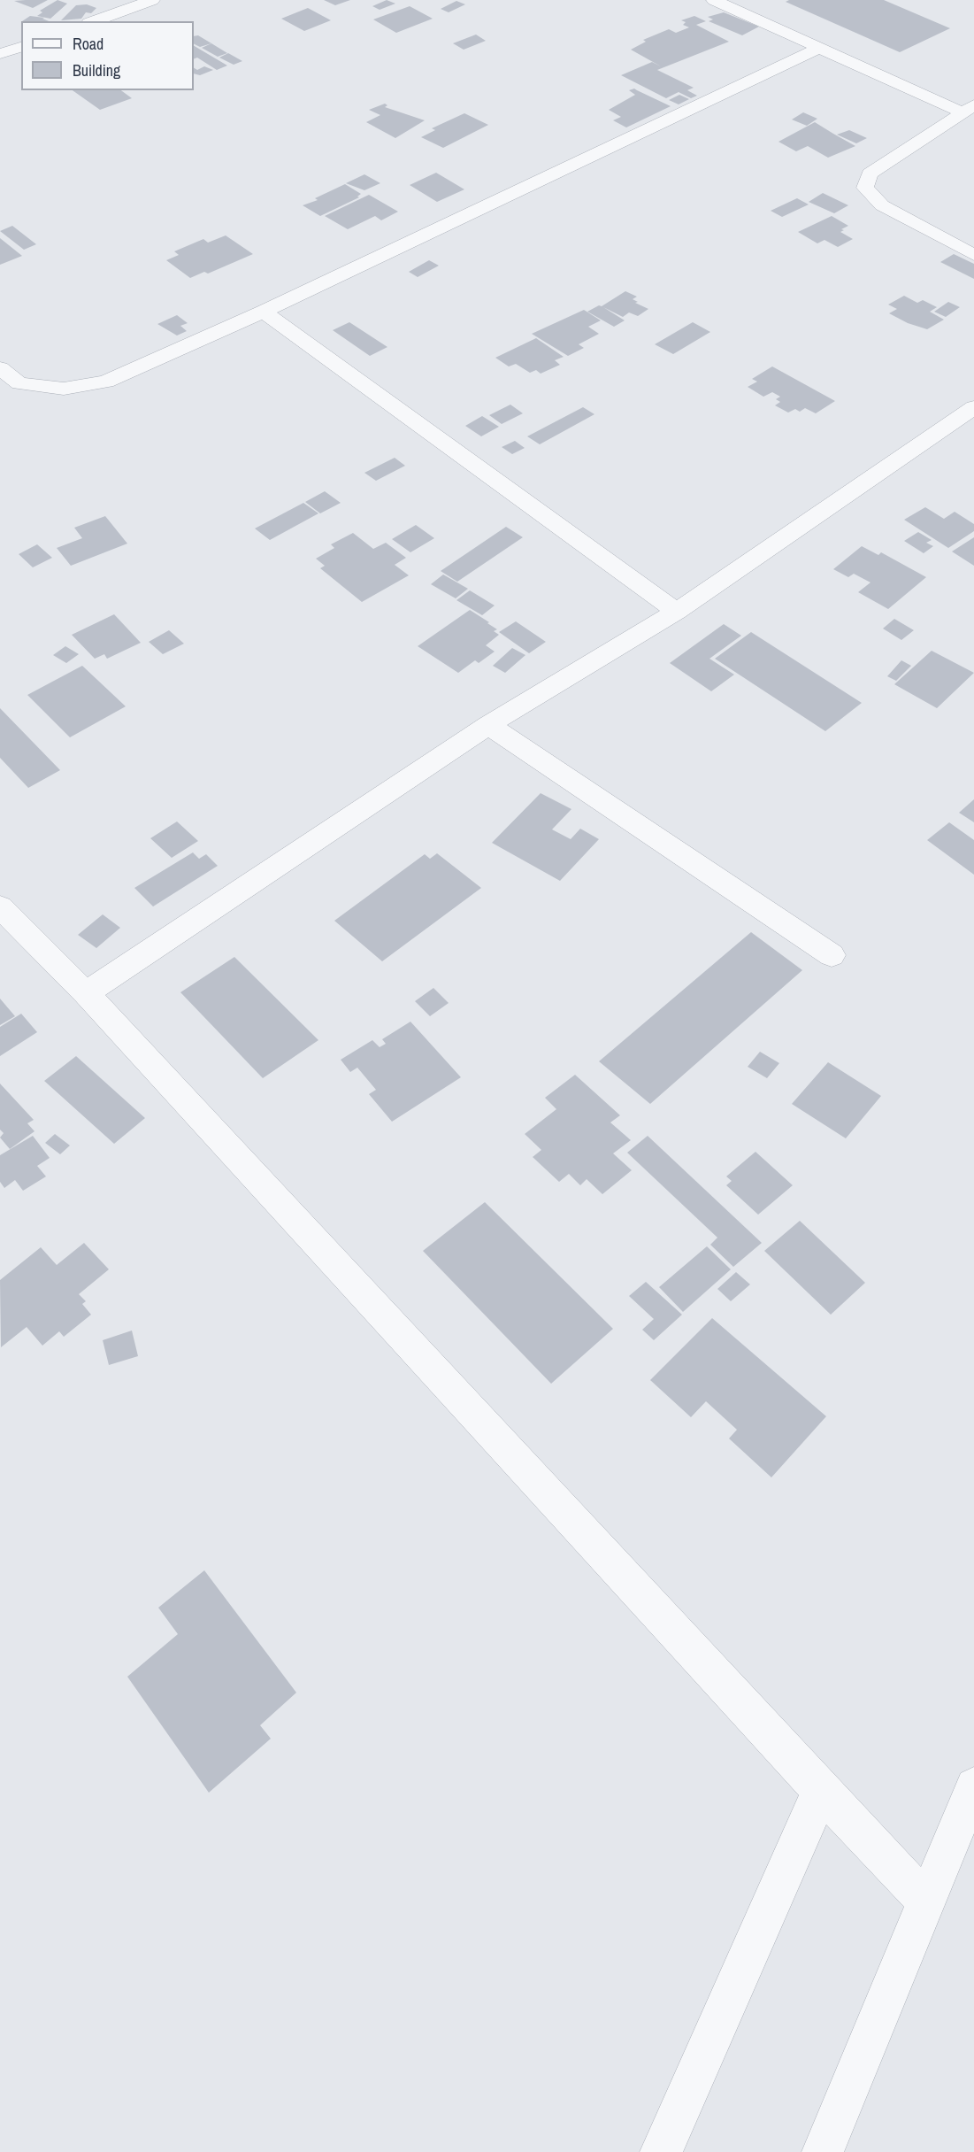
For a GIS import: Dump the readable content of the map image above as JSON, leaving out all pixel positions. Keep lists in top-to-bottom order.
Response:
{
  "legend": ["Road", "Building"]
}
